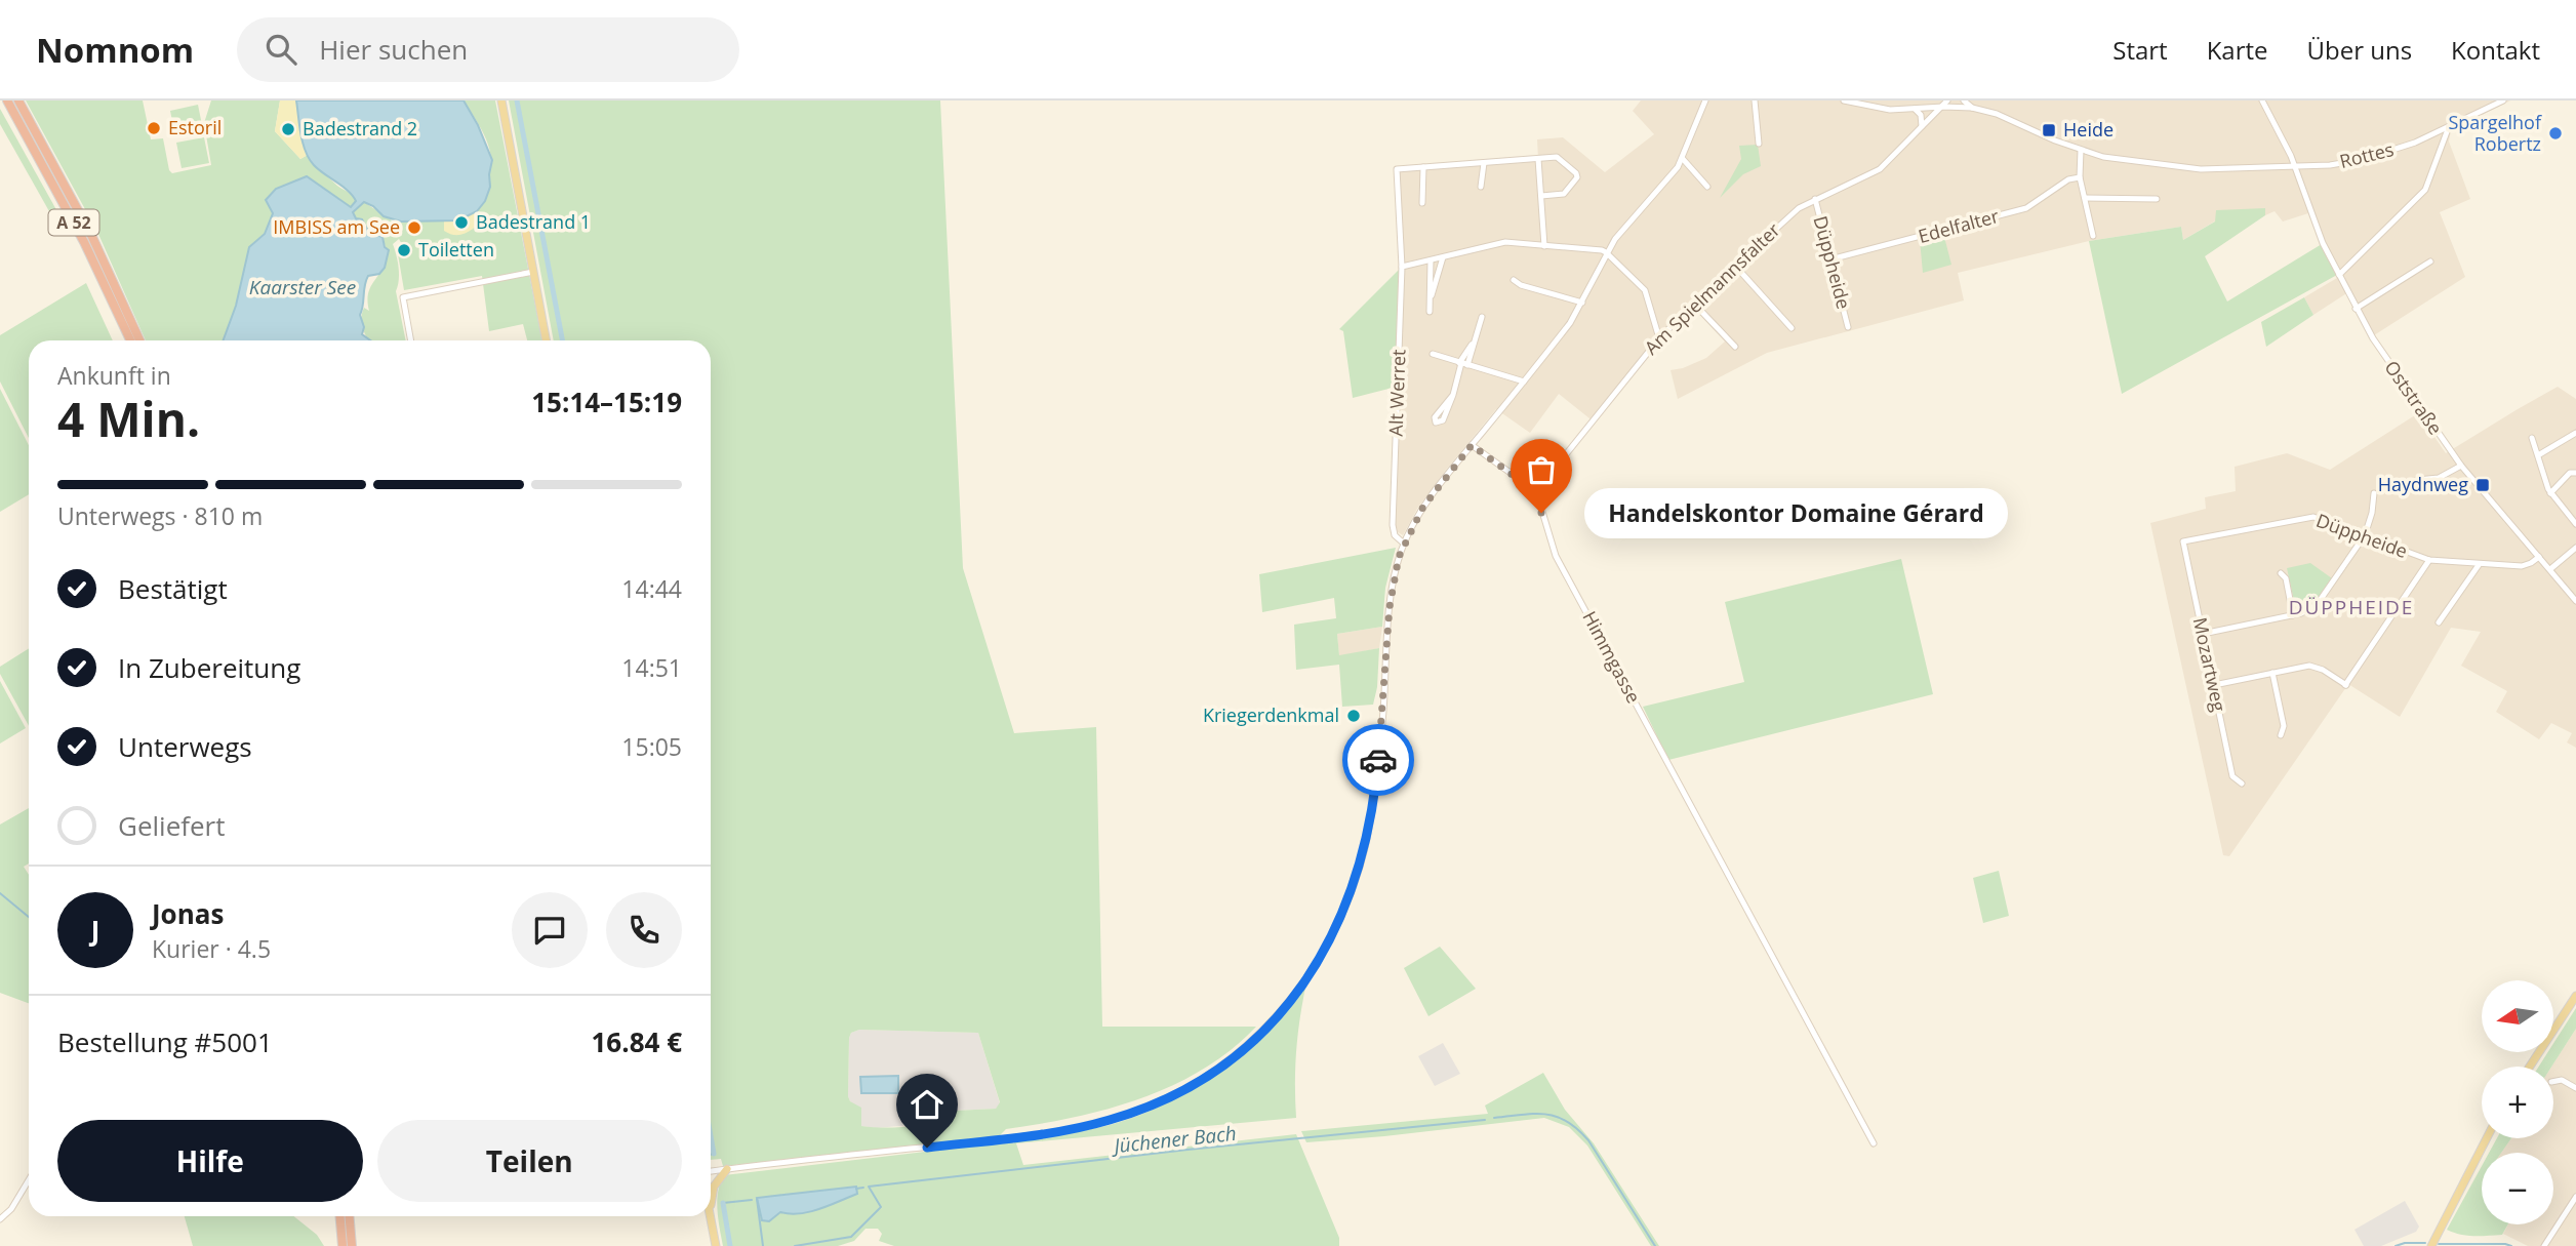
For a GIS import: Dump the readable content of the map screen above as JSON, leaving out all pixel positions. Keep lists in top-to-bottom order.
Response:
{
  "streets": {
    "highway": ["A 52"],
    "street": [
      "Rottes",
      "Edelfalter",
      "Düppheide",
      "Am Spielmannsfalter",
      "Alt Werret",
      "Oststraße",
      "Himmgasse",
      "Mozartweg"
    ]
  },
  "crossings": [
    ["Rottes", "Oststraße"],
    ["Edelfalter", "Düppheide"],
    ["Düppheide", "Am Spielmannsfalter"],
    ["Düppheide", "Oststraße"],
    ["Düppheide", "Mozartweg"],
    ["Am Spielmannsfalter", "Himmgasse"]
  ],
  "districts": ["DÜPPHEIDE"],
  "water": ["Kaarster See", "Jüchener Bach"],
  "places": {
    "other": [
      "Estoril",
      "Badestrand 2",
      "Spargelhof Robertz",
      "Badestrand 1",
      "IMBISS am See",
      "Toiletten",
      "Handelskontor Domaine Gérard",
      "Kriegerdenkmal"
    ],
    "transit": ["Heide", "Haydnweg"]
  },
  "north": "left",
  "page": {
    "header": "Nomnom",
    "search": "Hier suchen",
    "nav": [
      "Start",
      "Karte",
      "Über uns",
      "Kontakt"
    ],
    "heading": ["4 Min.", "Ankunft in", "15:14–15:19"],
    "panel": [
      "Jonas",
      "Kurier · 4.5",
      "Bestellung #5001",
      "16.84 €"
    ],
    "bar": "Unterwegs · 810 m",
    "bubble": "Handelskontor Domaine Gérard",
    "list": [
      ["Bestätigt", "14:44"],
      ["In Zubereitung", "14:51"],
      ["Unterwegs", "15:05"],
      "Geliefert"
    ],
    "round": "J",
    "map_buttons": ["+", "−"],
    "buttons": ["Hilfe", "Teilen"]
  }
}
